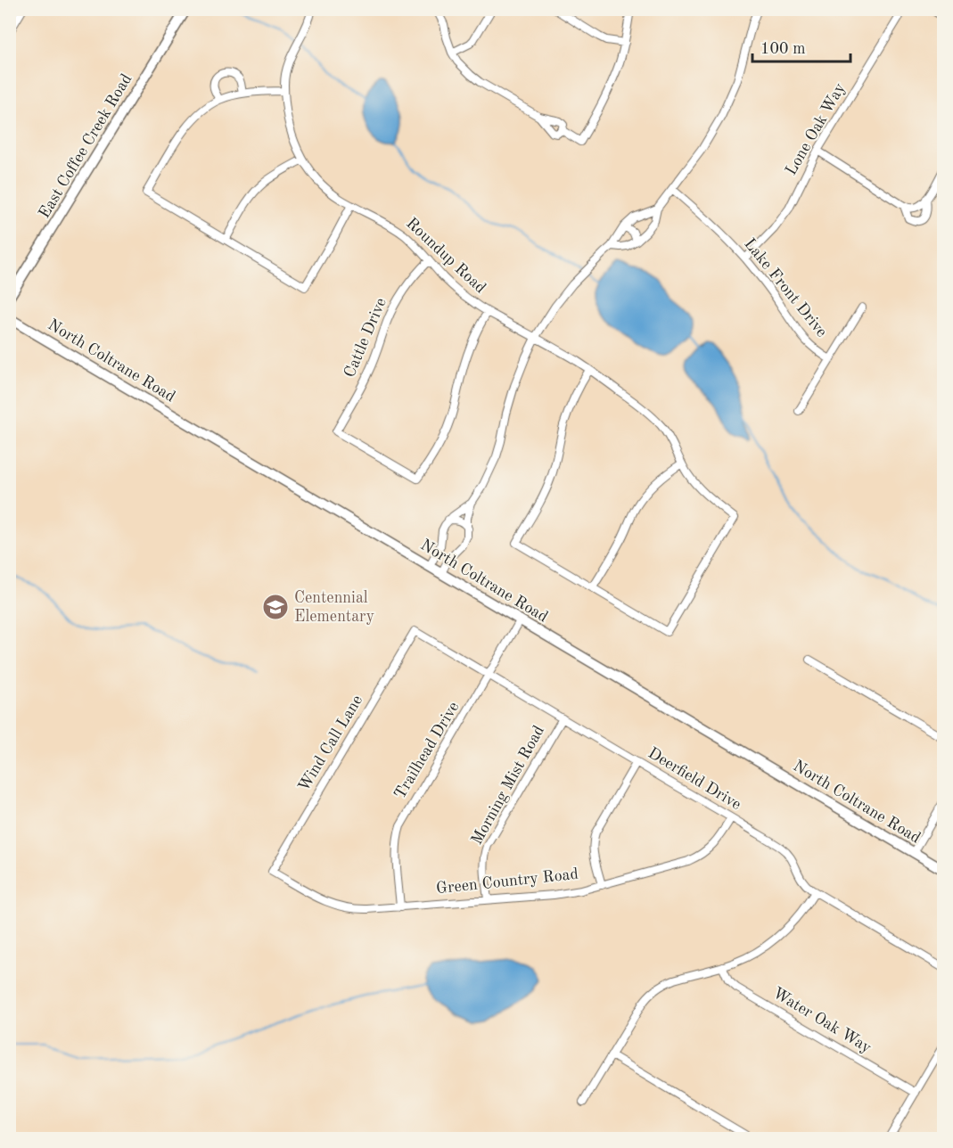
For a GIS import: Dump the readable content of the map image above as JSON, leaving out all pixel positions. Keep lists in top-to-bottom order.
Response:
{
  "streets": {
    "street": [
      "Lone Oak Way",
      "East Coffee Creek Road",
      "Roundup Road",
      "Lake Front Drive",
      "Cattle Drive",
      "North Coltrane Road",
      "Wind Call Lane",
      "Trailhead Drive",
      "Deerfield Drive",
      "Morning Mist Road",
      "Green Country Road",
      "Water Oak Way"
    ]
  },
  "crossings": [
    ["Lone Oak Way", "Lake Front Drive"],
    ["Roundup Road", "Cattle Drive"],
    ["North Coltrane Road", "Trailhead Drive"],
    ["Wind Call Lane", "Deerfield Drive"],
    ["Wind Call Lane", "Green Country Road"],
    ["Trailhead Drive", "Deerfield Drive"],
    ["Trailhead Drive", "Green Country Road"],
    ["Deerfield Drive", "Morning Mist Road"],
    ["Deerfield Drive", "Green Country Road"],
    ["Morning Mist Road", "Green Country Road"]
  ],
  "places": {
    "school or university": ["Centennial Elementary"]
  },
  "scale_bar": "100 m"
}
